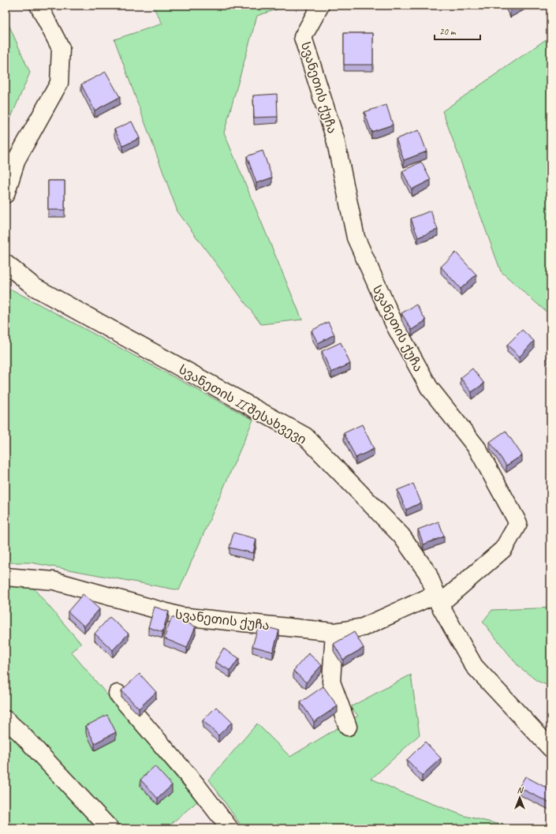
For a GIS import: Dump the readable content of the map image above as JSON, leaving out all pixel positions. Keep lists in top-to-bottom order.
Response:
{
  "streets": {
    "street": ["სვანეთის ქუჩა", "სვანეთის II შესახვევი"]
  },
  "crossings": [
    ["სვანეთის ქუჩა", "სვანეთის II შესახვევი"]
  ],
  "scale_bar": "20 m",
  "north": "top"
}
